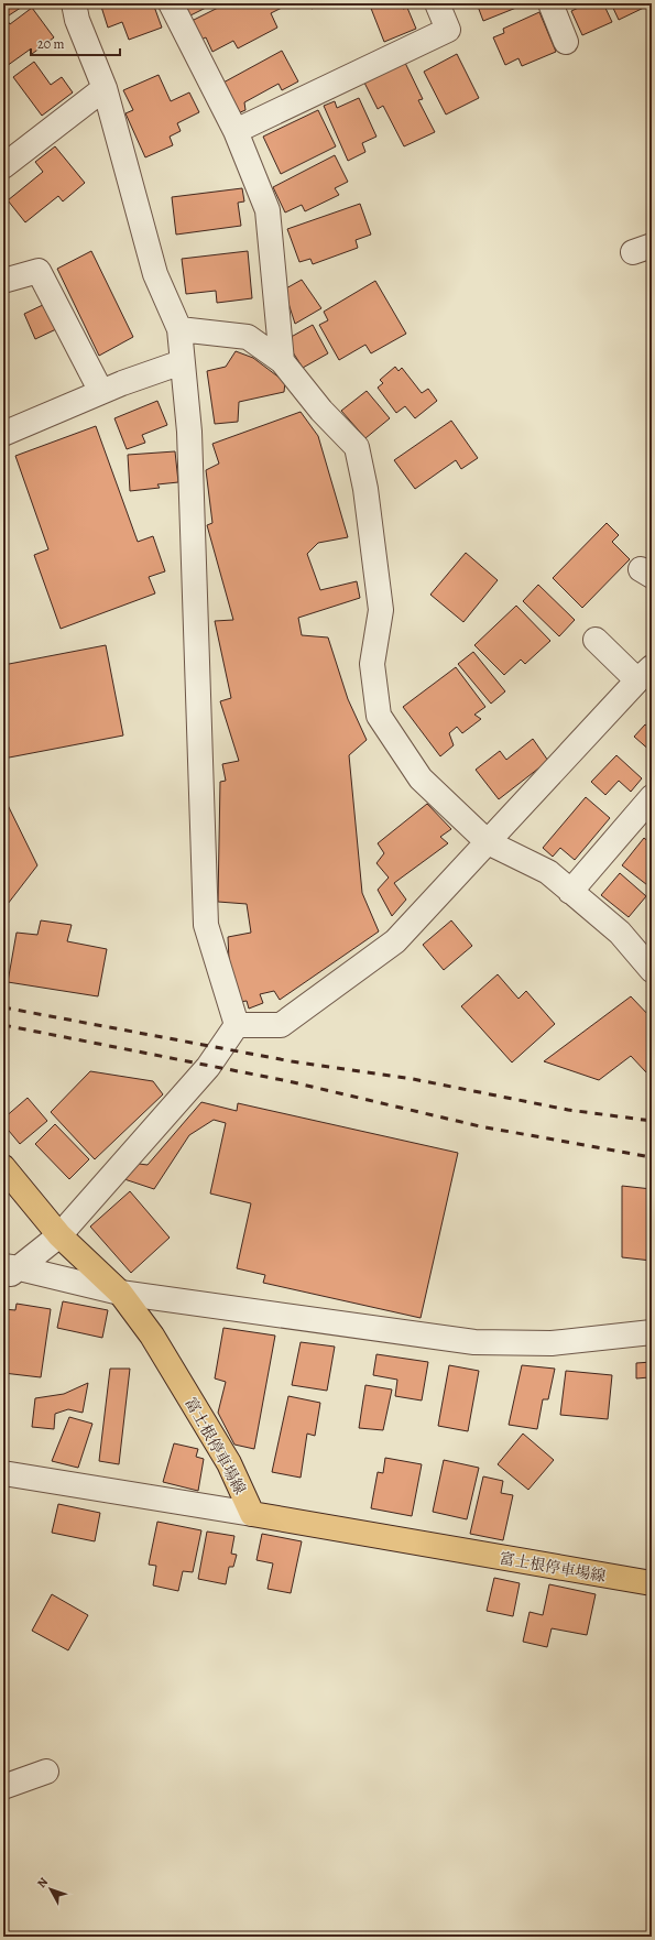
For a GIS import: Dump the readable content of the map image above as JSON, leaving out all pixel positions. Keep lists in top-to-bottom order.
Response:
{
  "streets": {
    "main road": ["富士根停車場線"]
  },
  "scale_bar": "20 m",
  "north": "top left"
}
